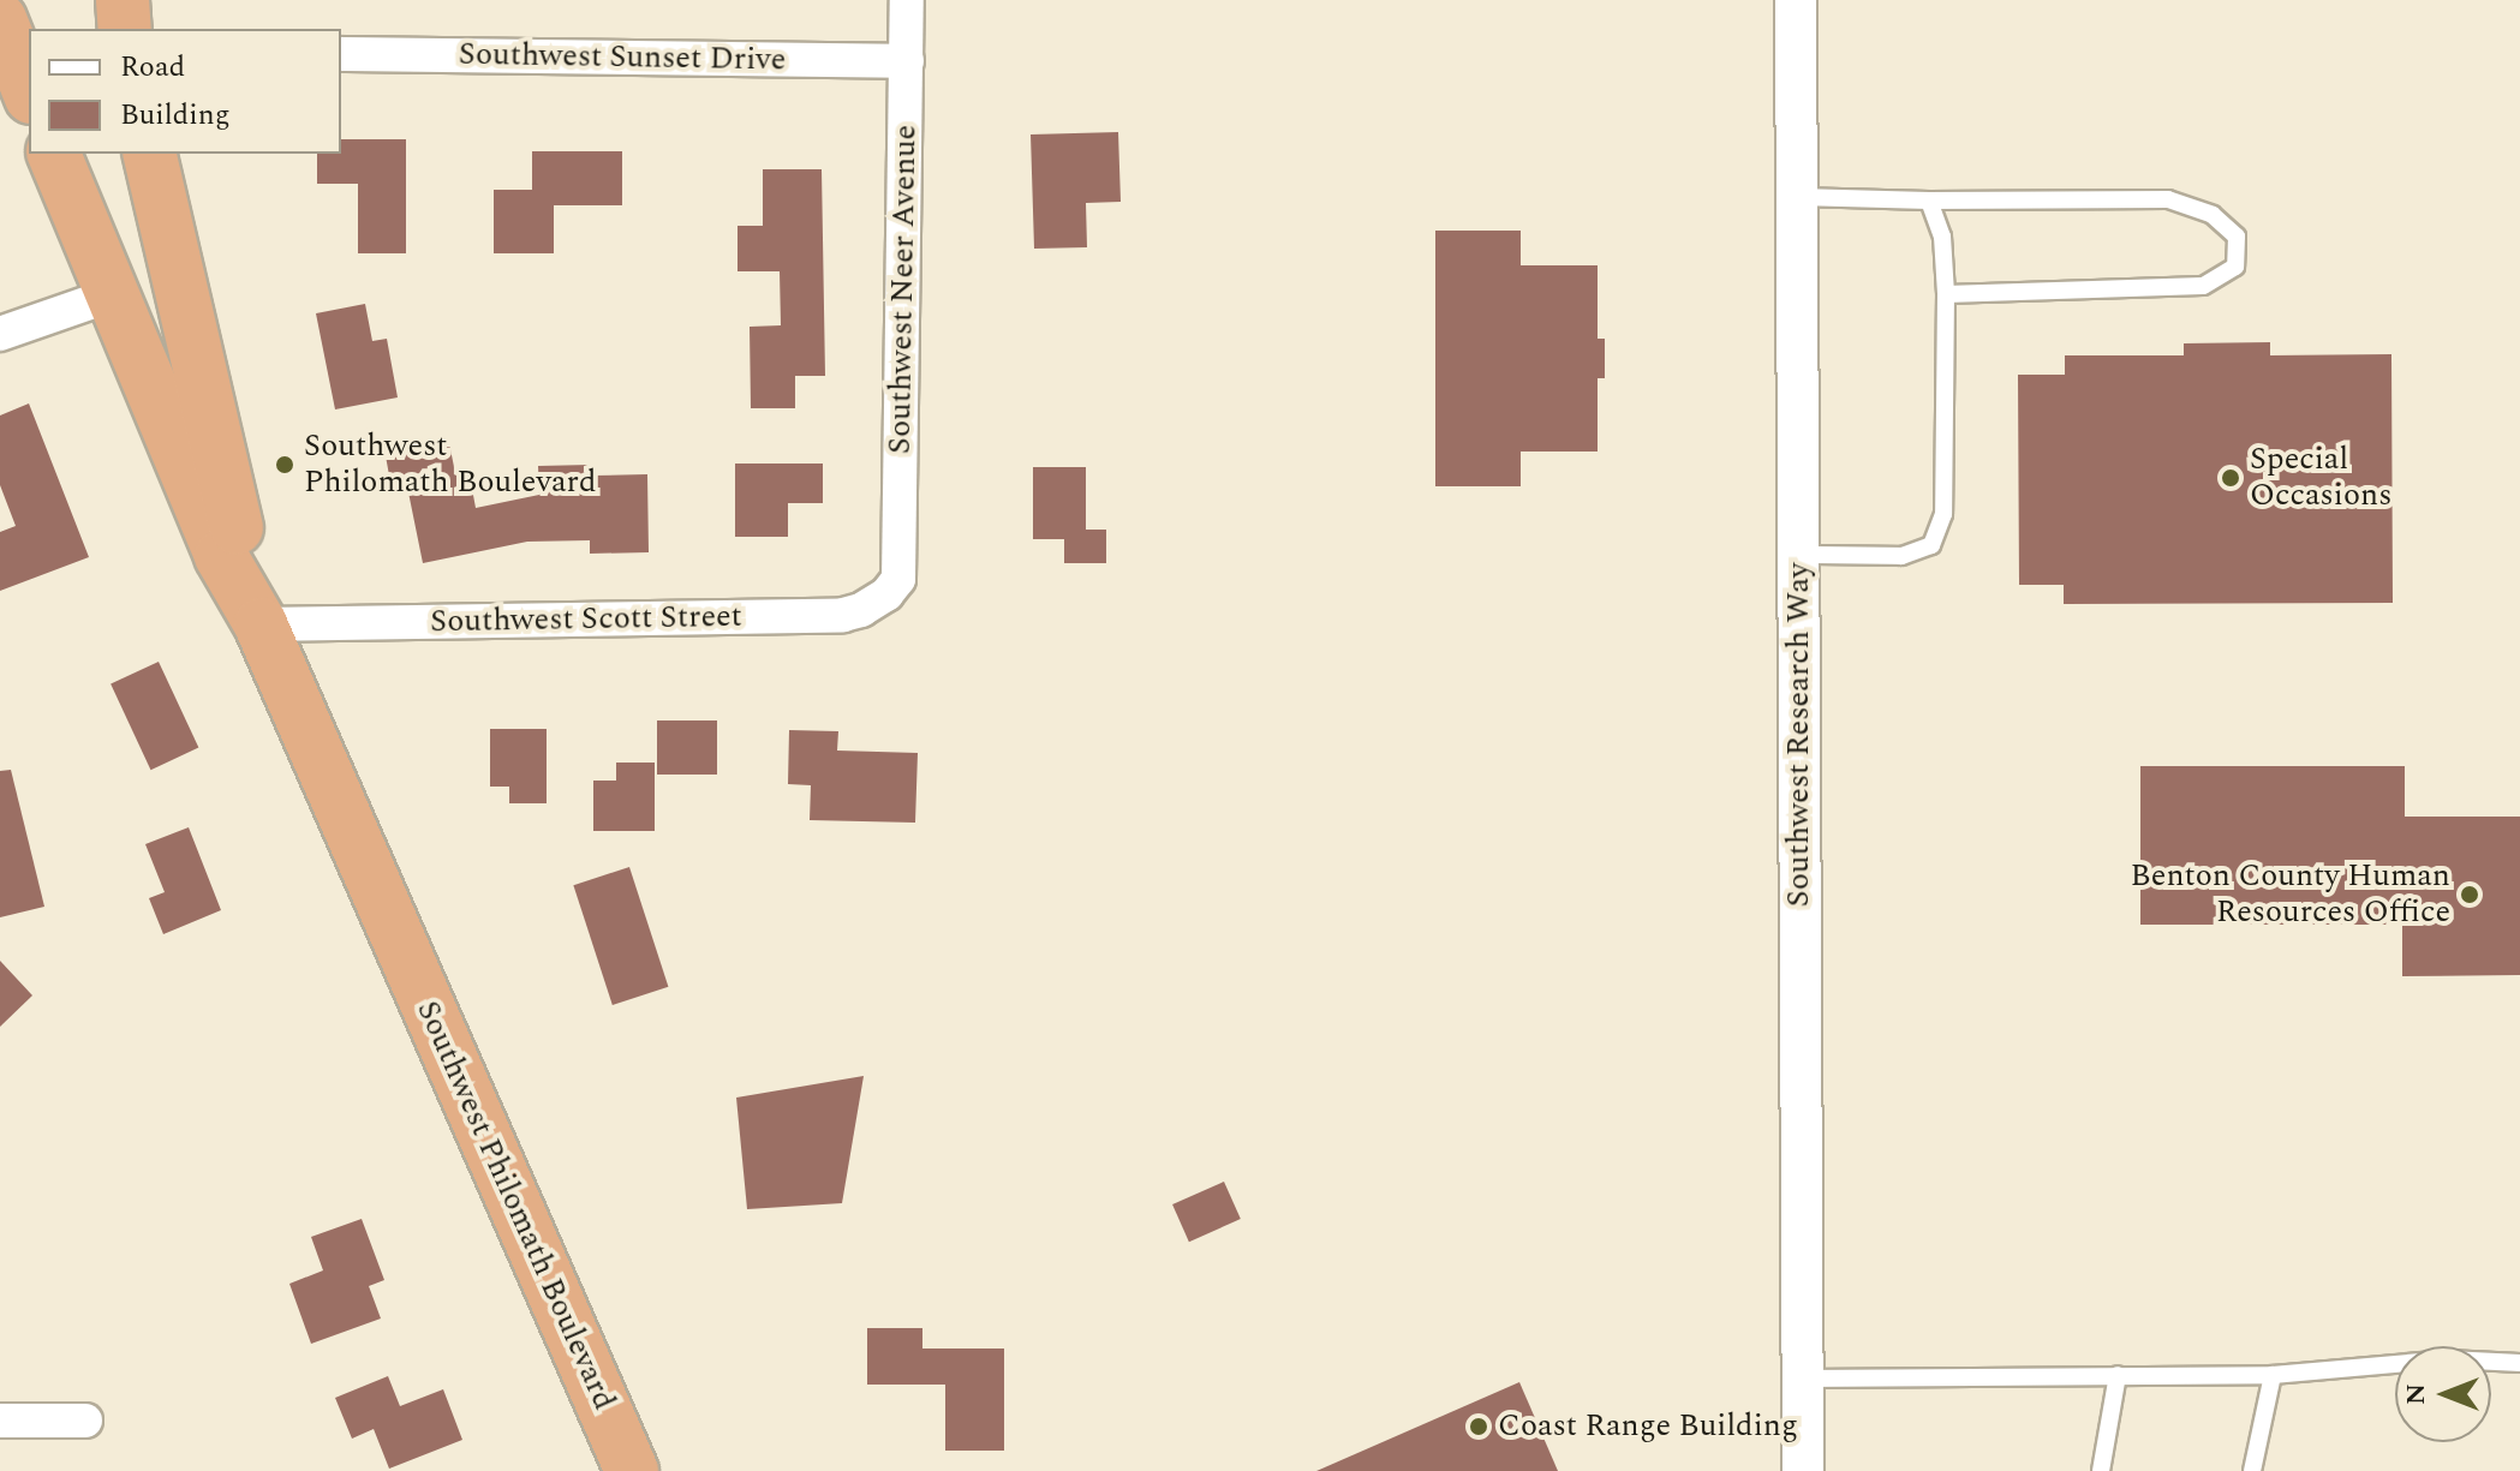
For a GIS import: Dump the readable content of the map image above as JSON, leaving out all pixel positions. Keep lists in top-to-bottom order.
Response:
{
  "streets": {
    "highway": ["Southwest Philomath Boulevard"],
    "street": [
      "Southwest Sunset Drive",
      "Southwest Neer Avenue",
      "Southwest Scott Street",
      "Southwest Research Way"
    ]
  },
  "crossings": [
    ["Southwest Sunset Drive", "Southwest Neer Avenue"],
    ["Southwest Neer Avenue", "Southwest Scott Street"],
    ["Southwest Scott Street", "Southwest Philomath Boulevard"]
  ],
  "places": [
    "Southwest Philomath Boulevard",
    "Special Occasions",
    "Benton County Human Resources Office",
    "Coast Range Building"
  ],
  "legend": ["Road", "Building"],
  "north": "left"
}
